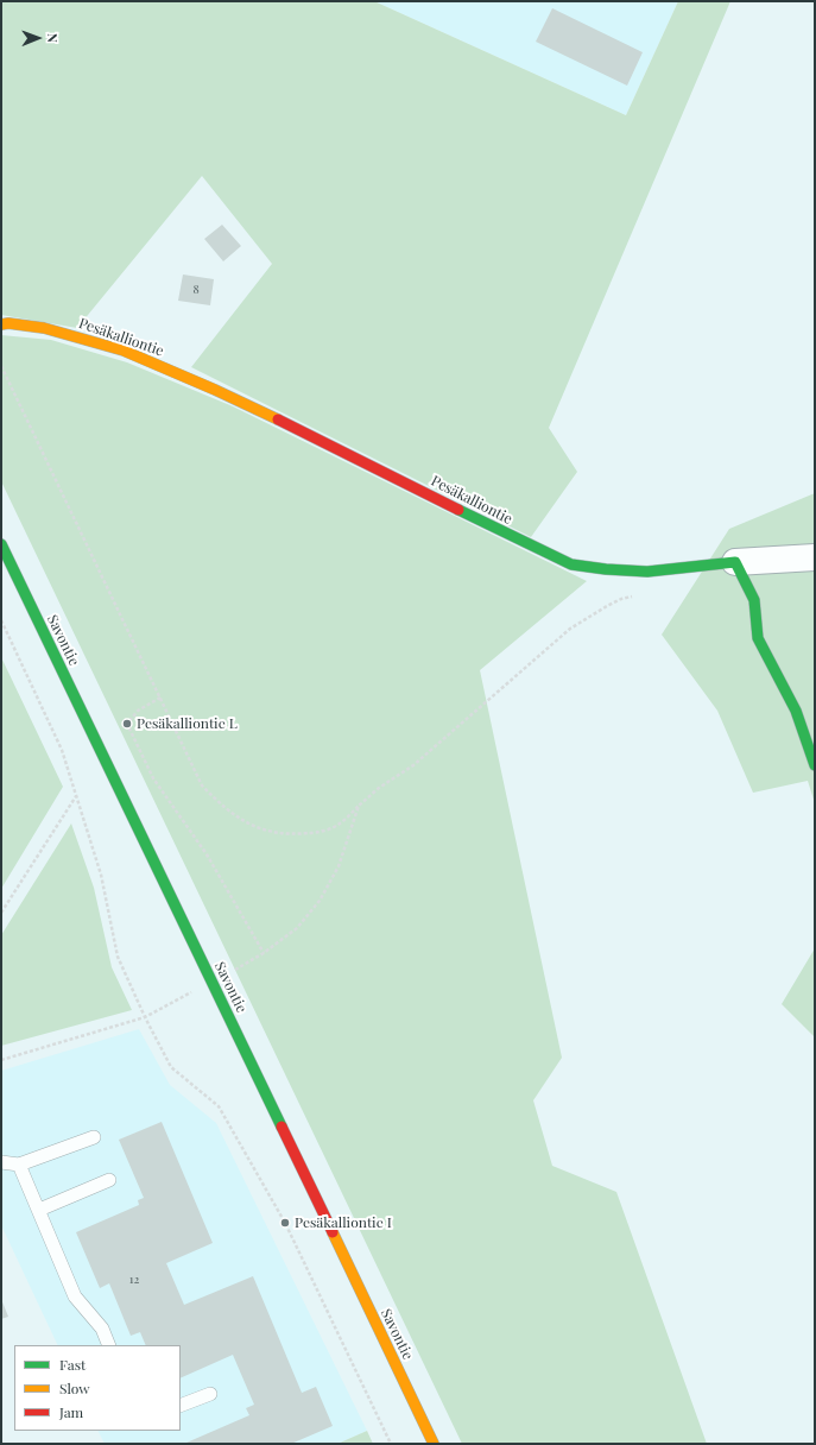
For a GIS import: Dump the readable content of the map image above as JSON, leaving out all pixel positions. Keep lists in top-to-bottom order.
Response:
{
  "streets": {
    "street": ["Pesäkalliontie", "Savontie"]
  },
  "places": ["Pesäkalliontie L", "Pesäkalliontie I"],
  "house_numbers": ["8", "12"],
  "legend": ["Fast", "Slow", "Jam"],
  "north": "right"
}
